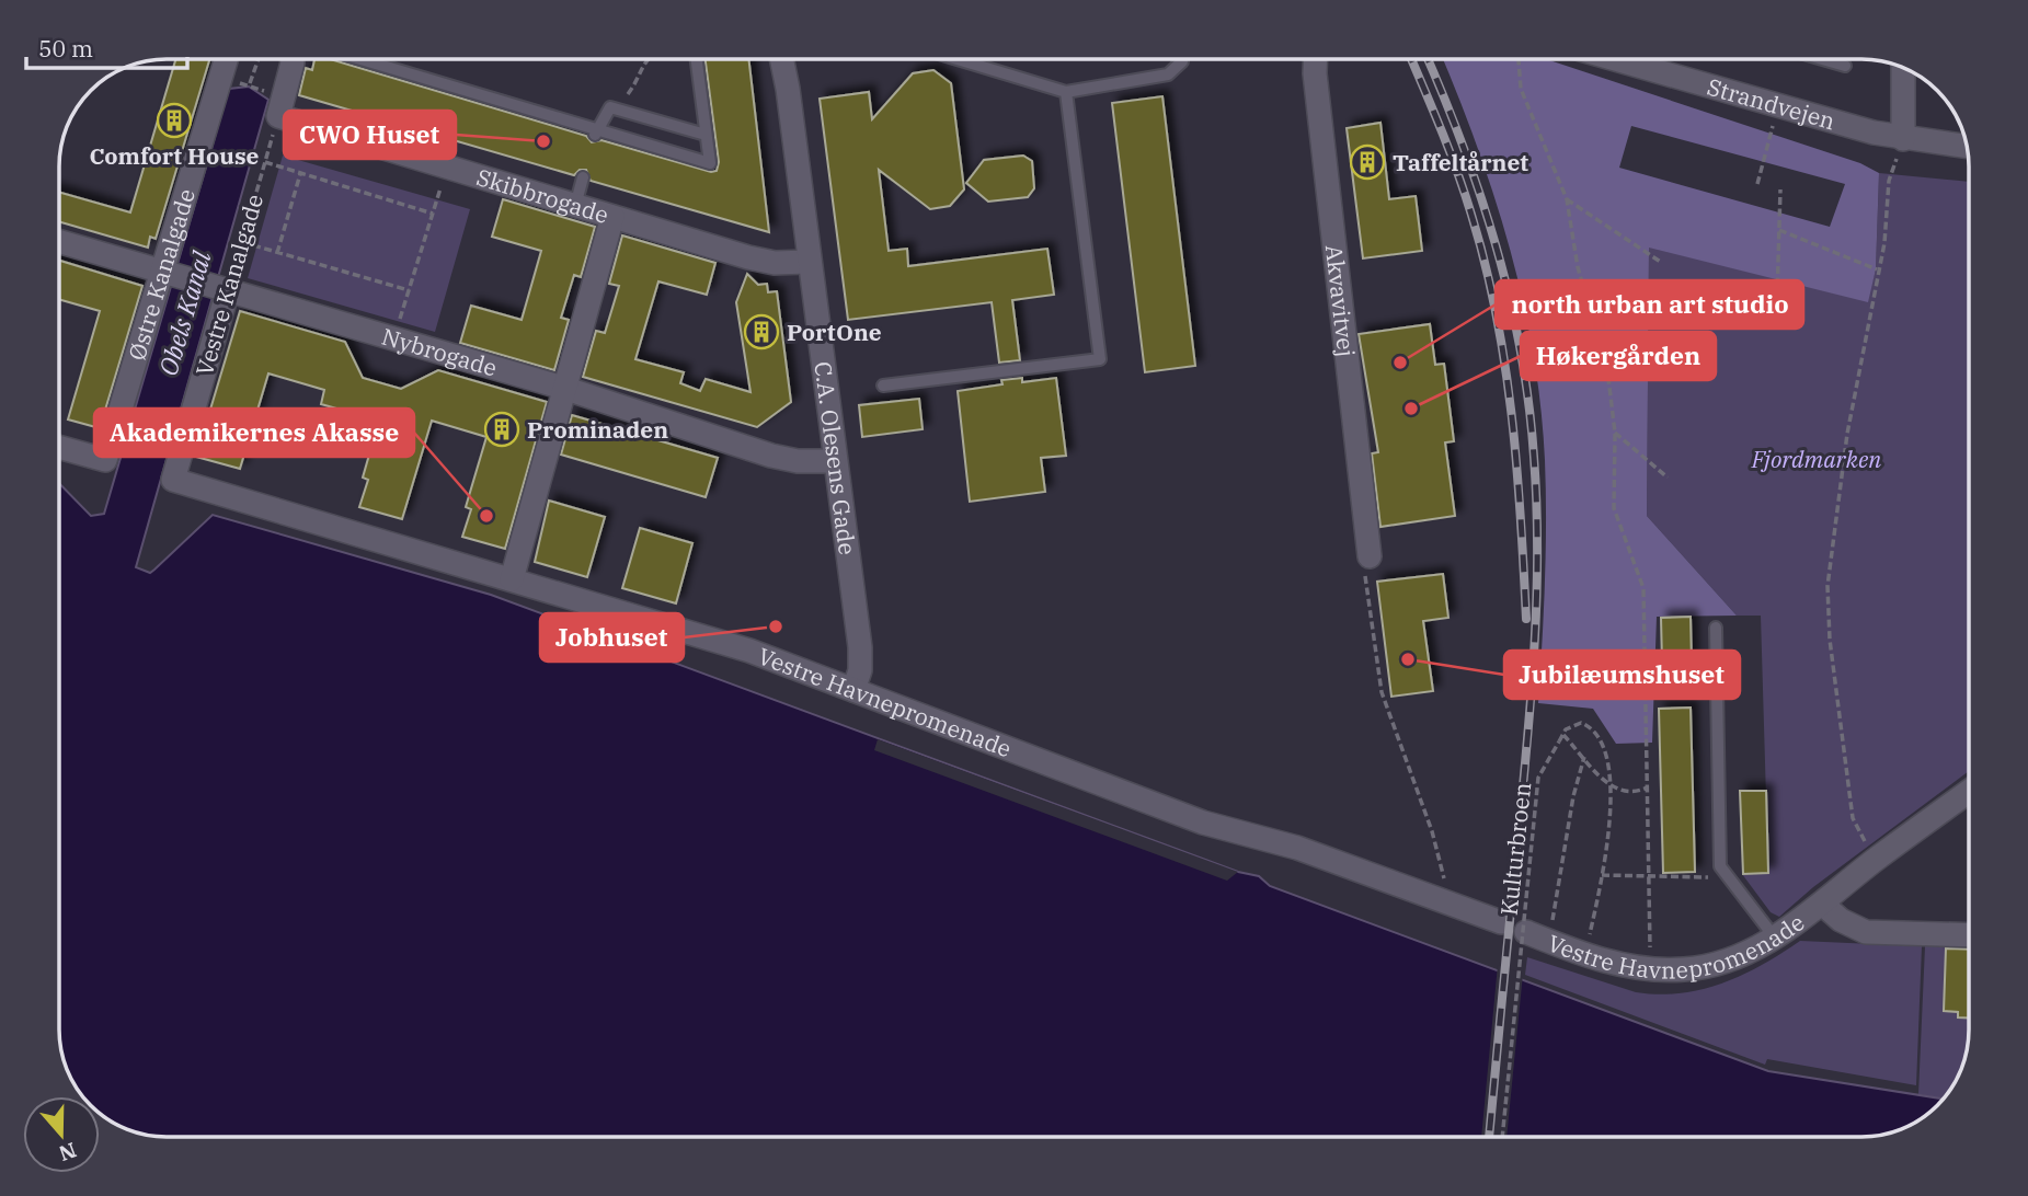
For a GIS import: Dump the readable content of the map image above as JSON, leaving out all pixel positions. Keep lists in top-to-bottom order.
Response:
{
  "streets": {
    "street": [
      "Strandvejen",
      "Skibbrogade",
      "Østre Kanalgade",
      "Vestre Kanalgade",
      "Akvavitvej",
      "Nybrogade",
      "C.A. Olesens Gade",
      "Vestre Havnepromenade"
    ],
    "path": ["Kulturbroen"]
  },
  "crossings": [
    ["Skibbrogade", "Vestre Kanalgade"],
    ["Skibbrogade", "C.A. Olesens Gade"],
    ["Østre Kanalgade", "Nybrogade"],
    ["Vestre Kanalgade", "Nybrogade"],
    ["Vestre Kanalgade", "Vestre Havnepromenade"],
    ["Nybrogade", "C.A. Olesens Gade"],
    ["C.A. Olesens Gade", "Vestre Havnepromenade"]
  ],
  "water": ["Obels Kanal"],
  "parks": ["Fjordmarken"],
  "places": {
    "building": [
      "Comfort House",
      "Taffeltårnet",
      "PortOne",
      "Prominaden"
    ],
    "other": [
      "CWO Huset",
      "north urban art studio",
      "Høkergården",
      "Akademikernes Akasse",
      "Jobhuset",
      "Jubilæumshuset"
    ]
  },
  "scale_bar": "50 m",
  "north": "bottom"
}
